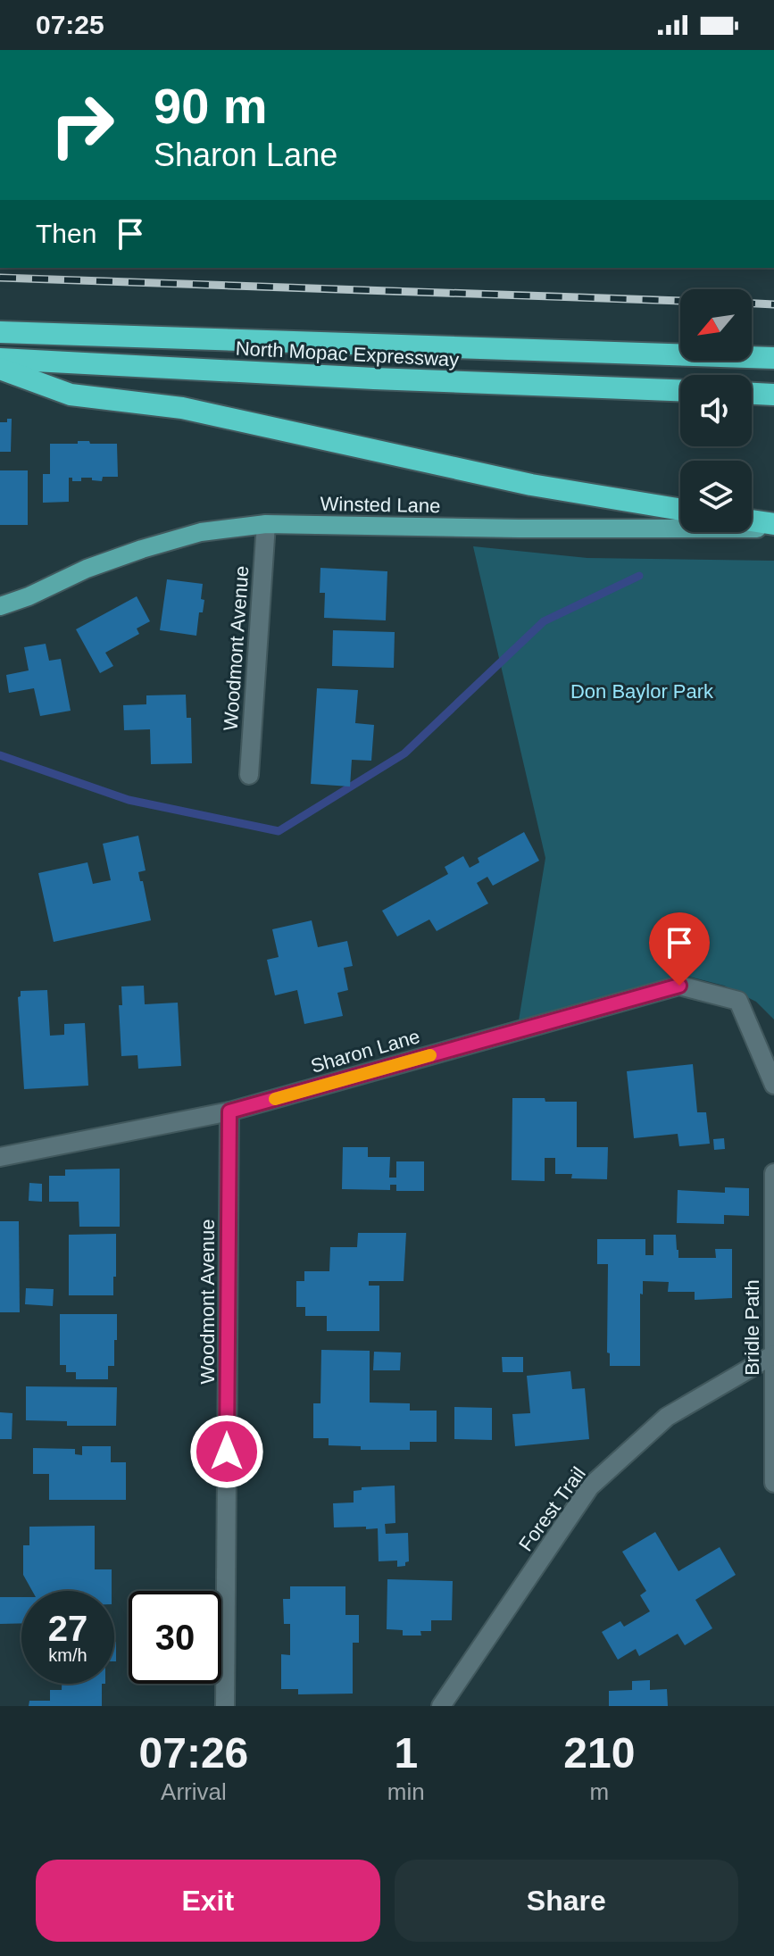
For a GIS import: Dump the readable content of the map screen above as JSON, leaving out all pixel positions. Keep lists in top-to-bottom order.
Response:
{
  "streets": {
    "highway": ["North Mopac Expressway"],
    "main road": ["Winsted Lane"],
    "street": [
      "Woodmont Avenue",
      "Sharon Lane",
      "Bridle Path",
      "Forest Trail"
    ]
  },
  "crossings": [
    ["Winsted Lane", "Woodmont Avenue"],
    ["Woodmont Avenue", "Sharon Lane"],
    ["Bridle Path", "Forest Trail"]
  ],
  "parks": ["Don Baylor Park"],
  "north": "bottom left",
  "page": {
    "status": "07:25",
    "turn": ["90 m", "Sharon Lane"],
    "then": "Then",
    "speed": "27 km/h",
    "limit": "30",
    "eta": [
      "07:26",
      "Arrival",
      "1",
      "min",
      "210",
      "m"
    ],
    "buttons": ["Exit", "Share"]
  }
}
